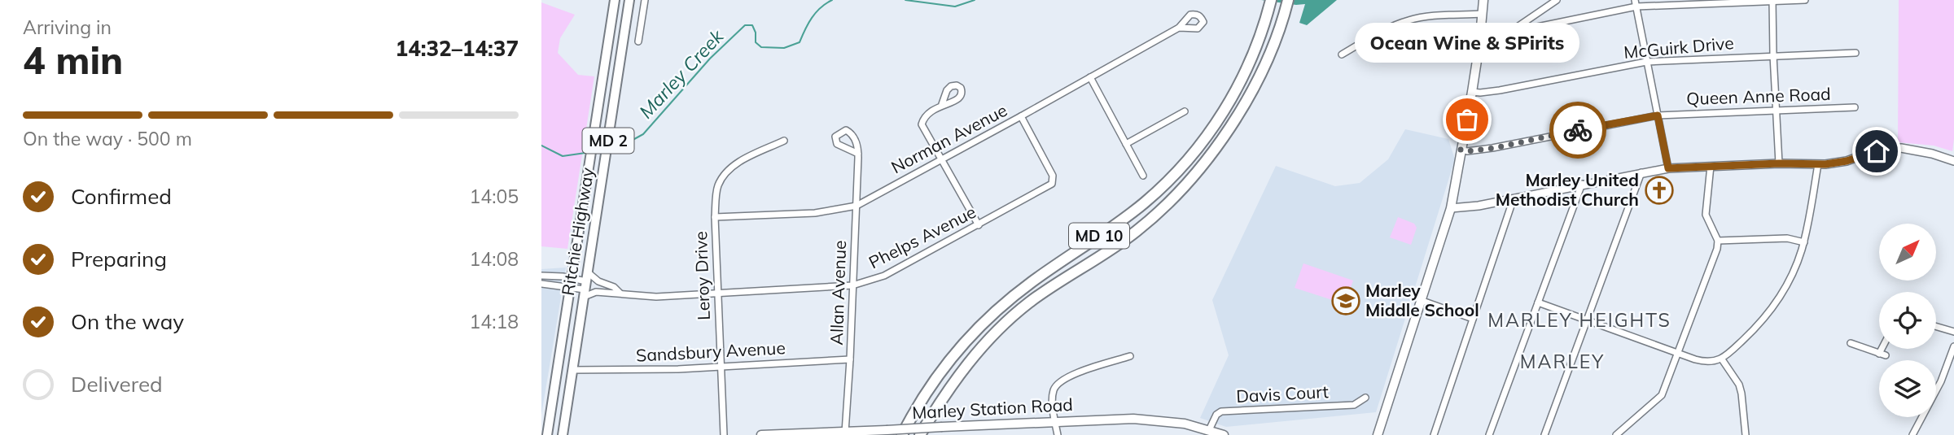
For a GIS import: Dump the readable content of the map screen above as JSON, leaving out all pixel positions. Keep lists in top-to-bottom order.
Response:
{
  "streets": {
    "highway": ["MD 10"],
    "main road": ["MD 2", "Ritchie Highway", "Marley Station Road"],
    "street": [
      "McGuirk Drive",
      "Queen Anne Road",
      "Norman Avenue",
      "Phelps Avenue",
      "Leroy Drive",
      "Allan Avenue",
      "Sandsbury Avenue",
      "Davis Court"
    ]
  },
  "crossings": [
    ["Norman Avenue", "Phelps Avenue"],
    ["Norman Avenue", "Leroy Drive"],
    ["Norman Avenue", "Allan Avenue"],
    ["Ritchie Highway", "Phelps Avenue"],
    ["Ritchie Highway", "Sandsbury Avenue"],
    ["Phelps Avenue", "Leroy Drive"],
    ["Phelps Avenue", "Allan Avenue"],
    ["Leroy Drive", "Sandsbury Avenue"],
    ["Allan Avenue", "Sandsbury Avenue"],
    ["Allan Avenue", "Marley Station Road"],
    ["Davis Court", "Marley Station Road"]
  ],
  "districts": ["MARLEY HEIGHTS", "MARLEY"],
  "water": ["Marley Creek"],
  "places": {
    "other": ["Ocean Wine & SPirits"],
    "church": ["Marley United Methodist Church"],
    "school or university": ["Marley Middle School"]
  },
  "north": "top right",
  "page": {
    "heading": ["4 min", "Arriving in", "14:32–14:37"],
    "bubble": "Ocean Wine & SPirits",
    "bar": "On the way · 500 m",
    "list": [
      ["Confirmed", "14:05"],
      ["Preparing", "14:08"],
      ["On the way", "14:18"],
      "Delivered"
    ]
  }
}
